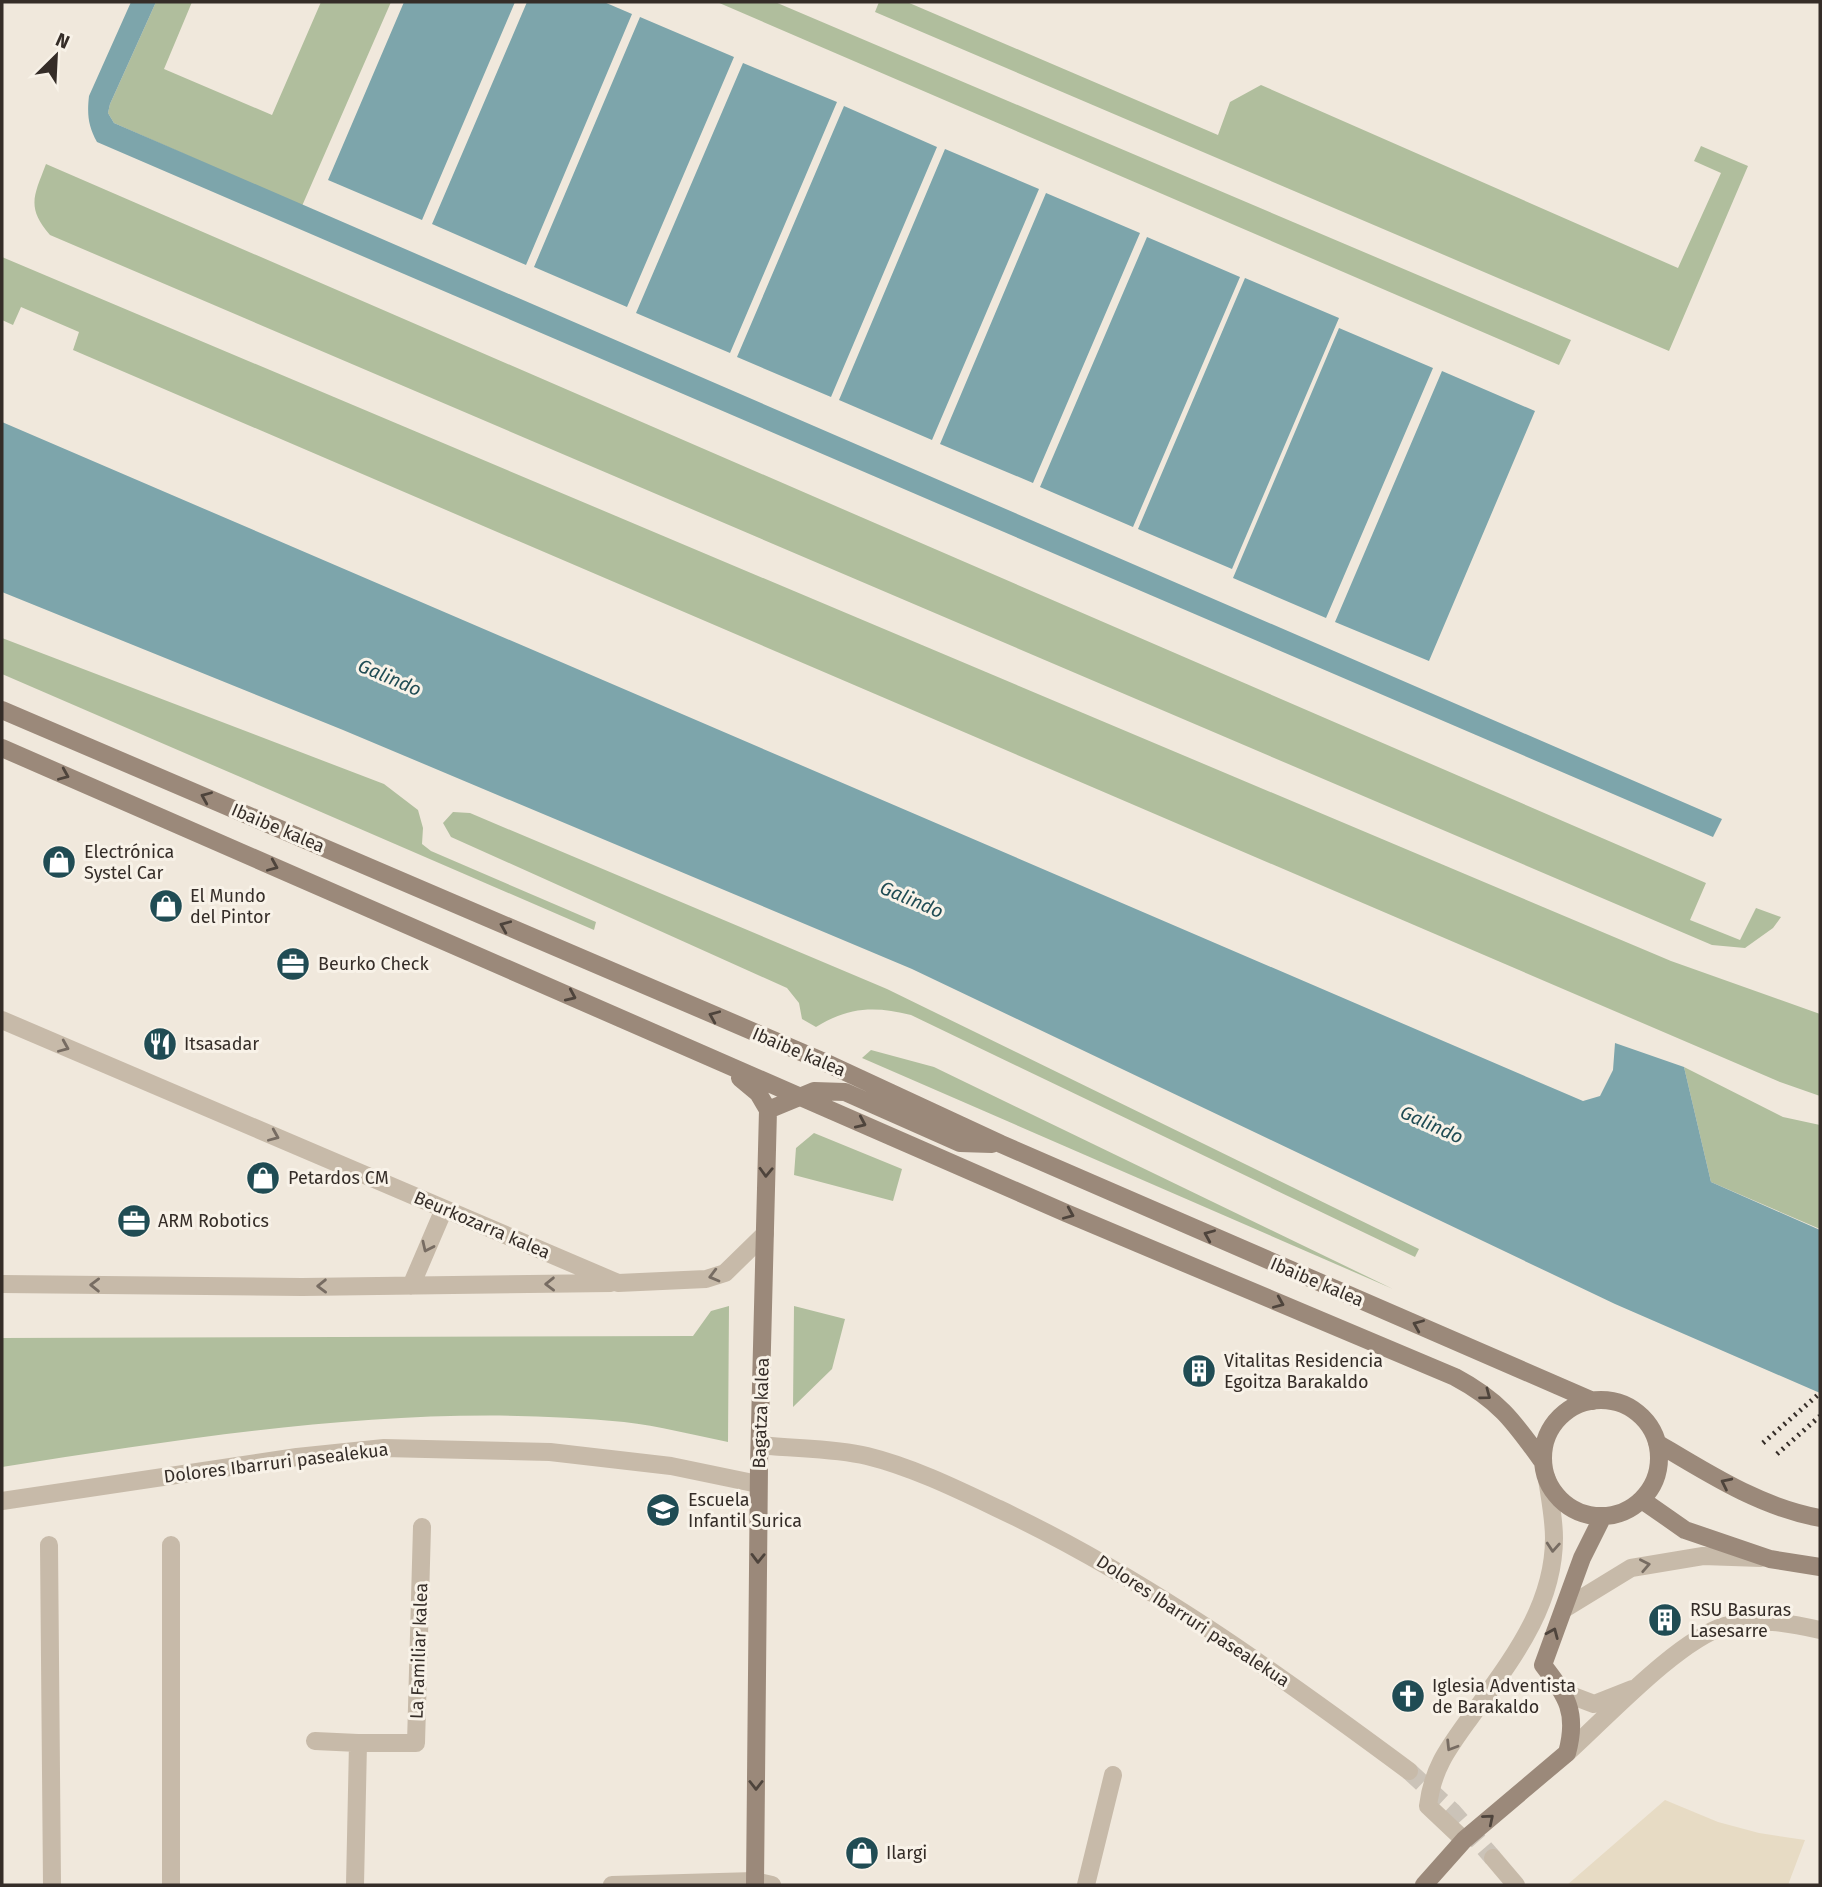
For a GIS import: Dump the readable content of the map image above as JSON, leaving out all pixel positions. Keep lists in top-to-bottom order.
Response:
{
  "streets": {
    "main road": ["Ibaibe kalea", "Bagatza kalea"],
    "street": ["Beurkozarra kalea", "Dolores Ibarruri pasealekua", "La Familiar kalea"]
  },
  "crossings": [
    ["Beurkozarra kalea", "Bagatza kalea"],
    ["Bagatza kalea", "Dolores Ibarruri pasealekua"]
  ],
  "one_way": ["Bagatza kalea"],
  "water": ["Galindo"],
  "places": {
    "shop": [
      "Electrónica Systel Car",
      "El Mundo del Pintor",
      "Petardos CM",
      "Ilargi"
    ],
    "office": ["Beurko Check", "ARM Robotics"],
    "restaurant": ["Itsasadar"],
    "building": ["Vitalitas Residencia Egoitza Barakaldo", "RSU Basuras Lasesarre"],
    "school or university": ["Escuela Infantil Surica"],
    "church": ["Iglesia Adventista de Barakaldo"]
  },
  "north": "top right"
}
